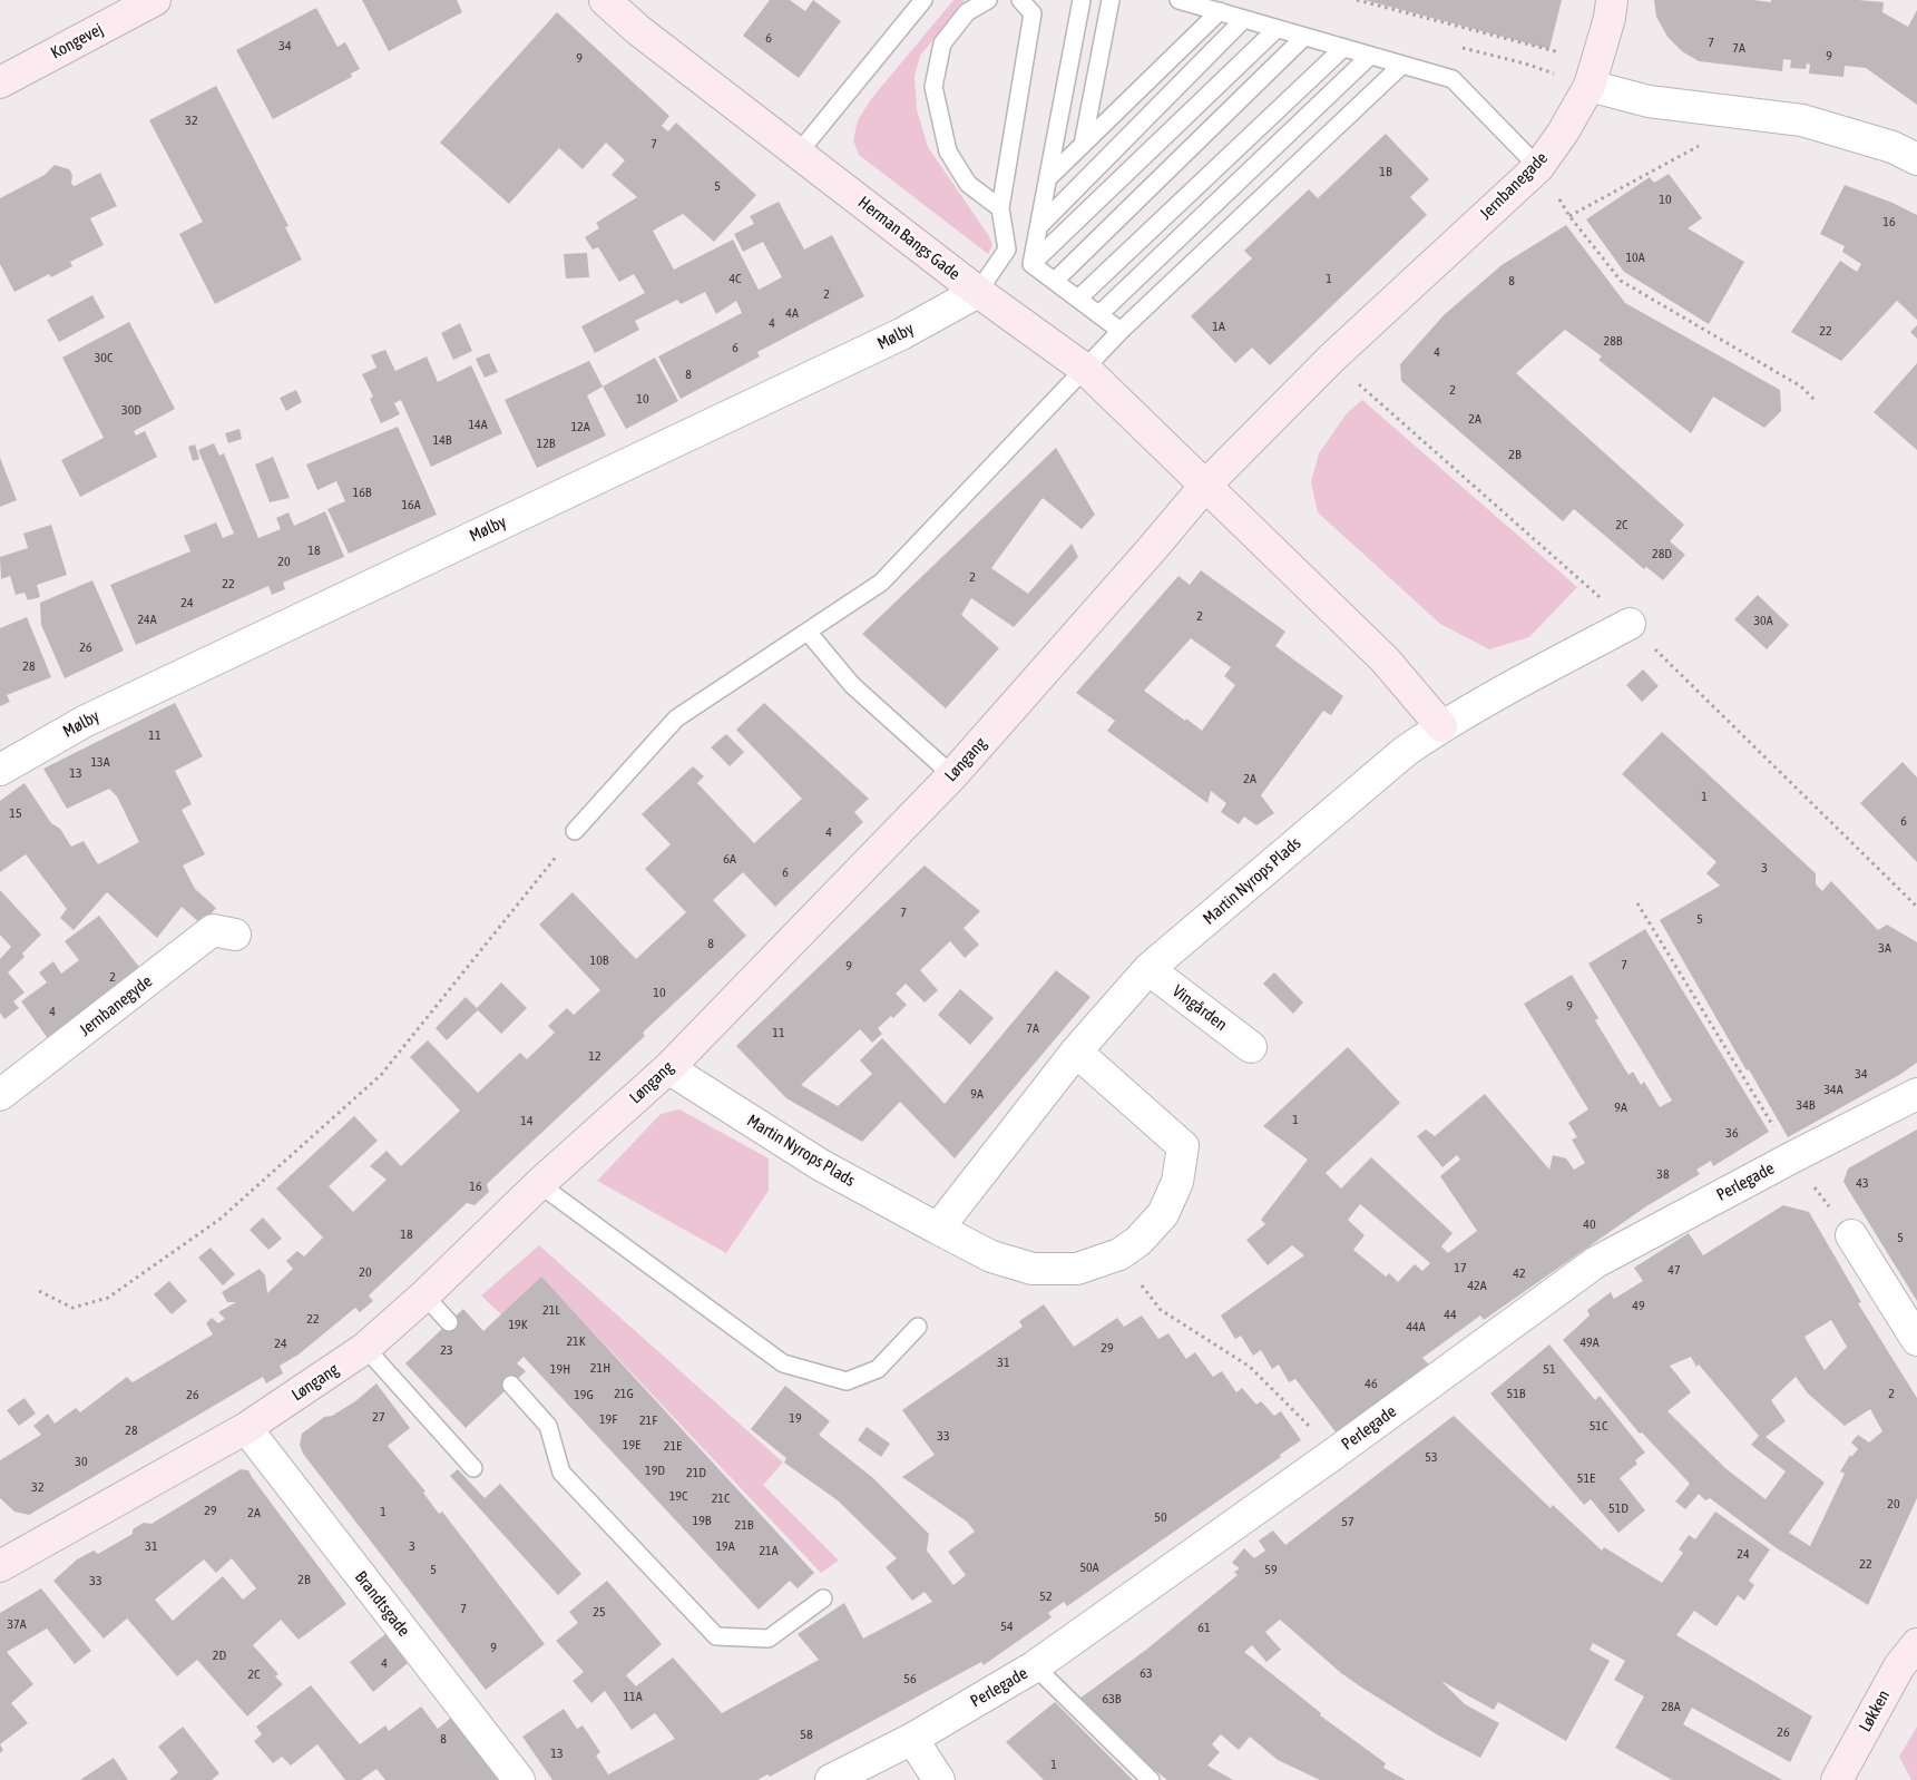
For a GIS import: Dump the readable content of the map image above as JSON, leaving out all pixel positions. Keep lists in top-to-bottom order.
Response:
{
  "streets": {
    "street": [
      "Kongevej",
      "Jernbanegade",
      "Herman Bangs Gade",
      "Mølby",
      "Løngang",
      "Martin Nyrops Plads",
      "Jernbanegyde",
      "Vingården",
      "Perlegade",
      "Brandtsgade",
      "Løkken"
    ]
  },
  "crossings": [
    ["Jernbanegade", "Herman Bangs Gade"],
    ["Jernbanegade", "Løngang"],
    ["Herman Bangs Gade", "Mølby"],
    ["Herman Bangs Gade", "Løngang"],
    ["Løngang", "Martin Nyrops Plads"],
    ["Løngang", "Brandtsgade"],
    ["Martin Nyrops Plads", "Vingården"]
  ],
  "house_numbers": [
    "6",
    "7",
    "34",
    "7A",
    "9",
    "9",
    "32",
    "7",
    "1B",
    "5",
    "10",
    "16",
    "10A",
    "4C",
    "1",
    "8",
    "2",
    "4A",
    "4",
    "1A",
    "22",
    "28B",
    "6",
    "4",
    "30C",
    "8",
    "2",
    "10",
    "30D",
    "2A",
    "14A",
    "12A",
    "14B",
    "12B",
    "2B",
    "16B",
    "16A",
    "2C",
    "18",
    "28D",
    "20",
    "2",
    "22",
    "24",
    "2",
    "24A",
    "30A",
    "26",
    "28",
    "11",
    "13A",
    "13",
    "2A",
    "1",
    "15",
    "6",
    "4",
    "6A",
    "3",
    "6",
    "7",
    "5",
    "8",
    "3A",
    "10B",
    "7",
    "9",
    "2",
    "10",
    "9",
    "4",
    "7A",
    "11",
    "12",
    "34",
    "34A",
    "9A",
    "34B",
    "9A",
    "1",
    "14",
    "36",
    "38",
    "43",
    "16",
    "40",
    "18",
    "5",
    "17",
    "47",
    "20",
    "42",
    "42A",
    "49",
    "21L",
    "44",
    "22",
    "19K",
    "44A",
    "21K",
    "49A",
    "24",
    "29",
    "23",
    "31",
    "21H",
    "19H",
    "51",
    "46",
    "21G",
    "51B",
    "2",
    "26",
    "19G",
    "27",
    "19",
    "19F",
    "21F",
    "51C",
    "28",
    "33",
    "19E",
    "21E",
    "53",
    "30",
    "19D",
    "21D",
    "51E",
    "32",
    "19C",
    "21C",
    "20",
    "51D",
    "29",
    "1",
    "2A",
    "50",
    "19B",
    "57",
    "21B",
    "31",
    "3",
    "19A",
    "21A",
    "24",
    "22",
    "50A",
    "5",
    "59",
    "2B",
    "33",
    "52",
    "7",
    "25",
    "37A",
    "54",
    "61",
    "9",
    "2D",
    "4",
    "63",
    "2C",
    "56",
    "11A",
    "63B",
    "28A",
    "26",
    "58",
    "8",
    "13",
    "1"
  ]
}
